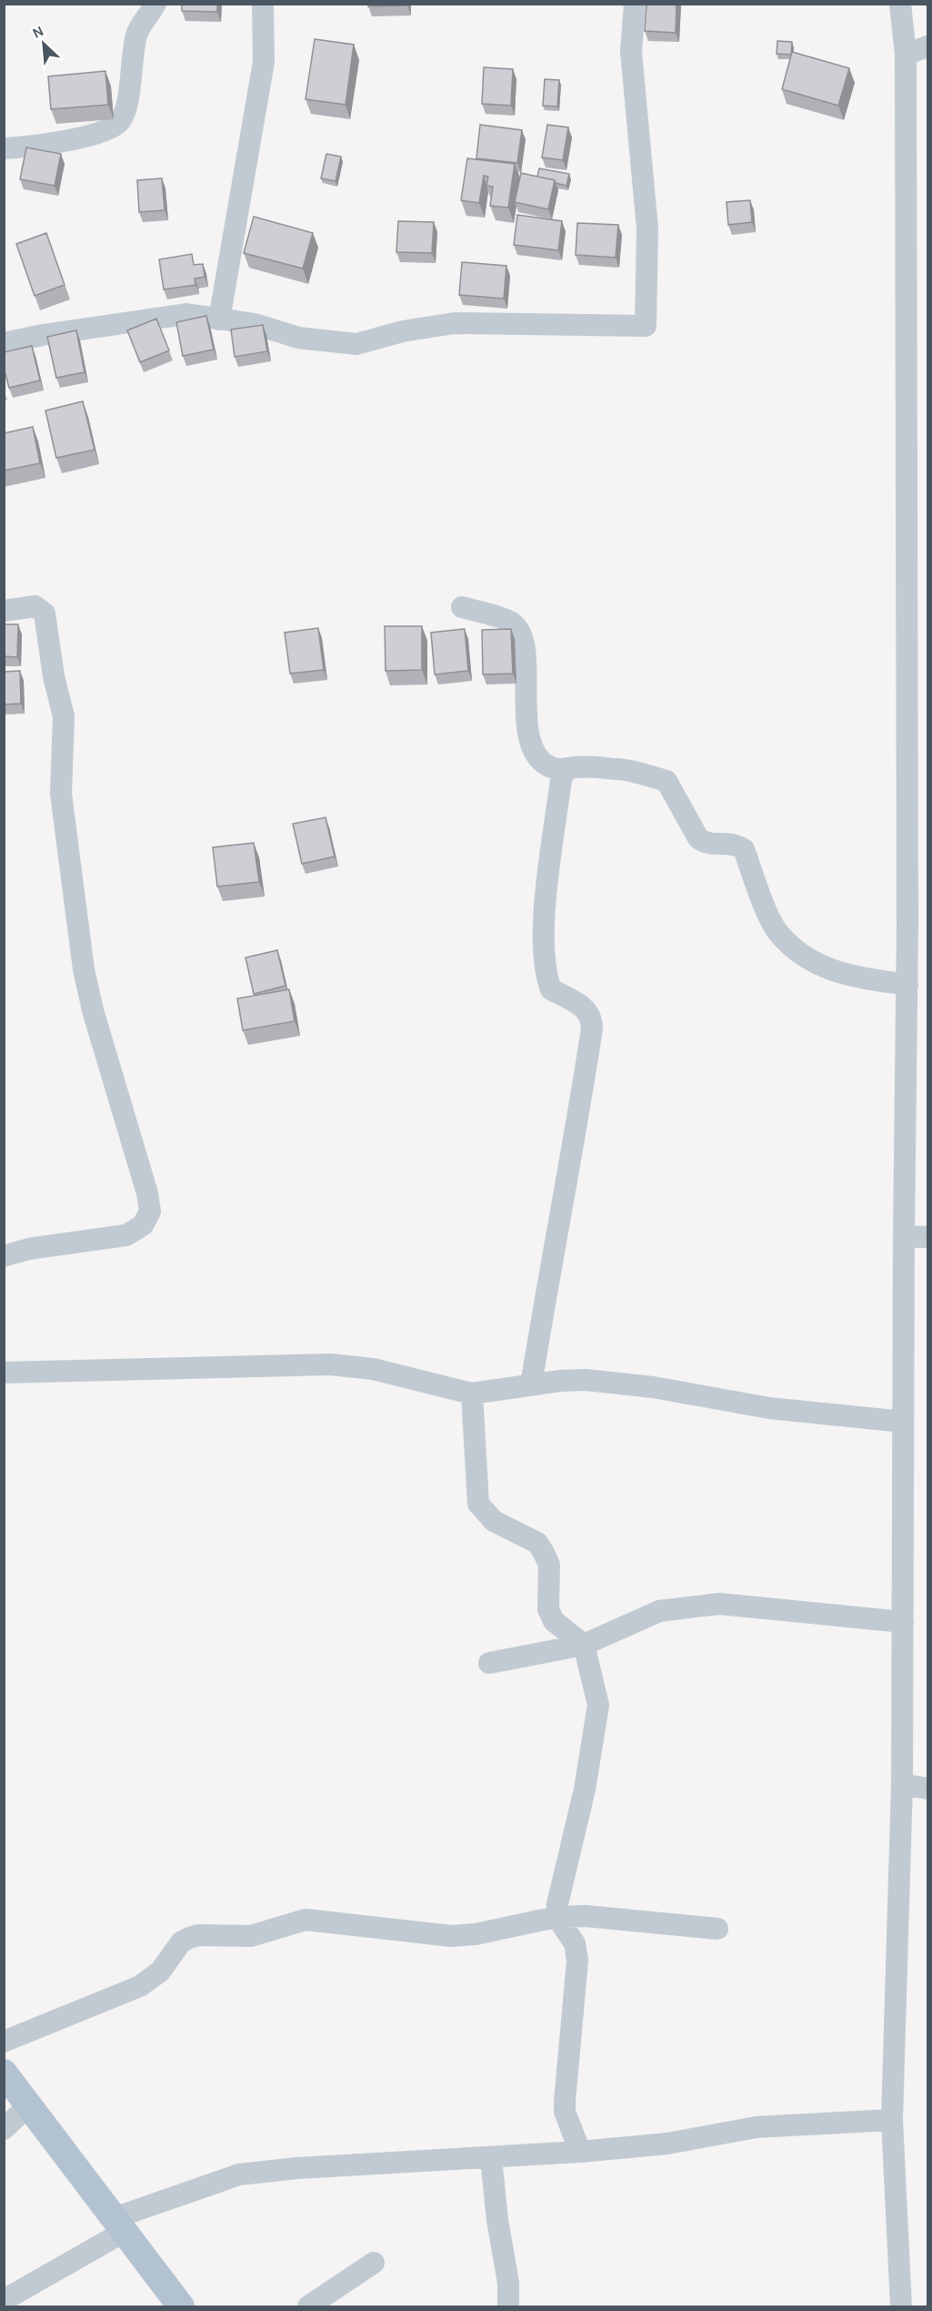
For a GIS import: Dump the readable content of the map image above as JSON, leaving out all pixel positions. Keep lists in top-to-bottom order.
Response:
{
  "north": "top left"
}
